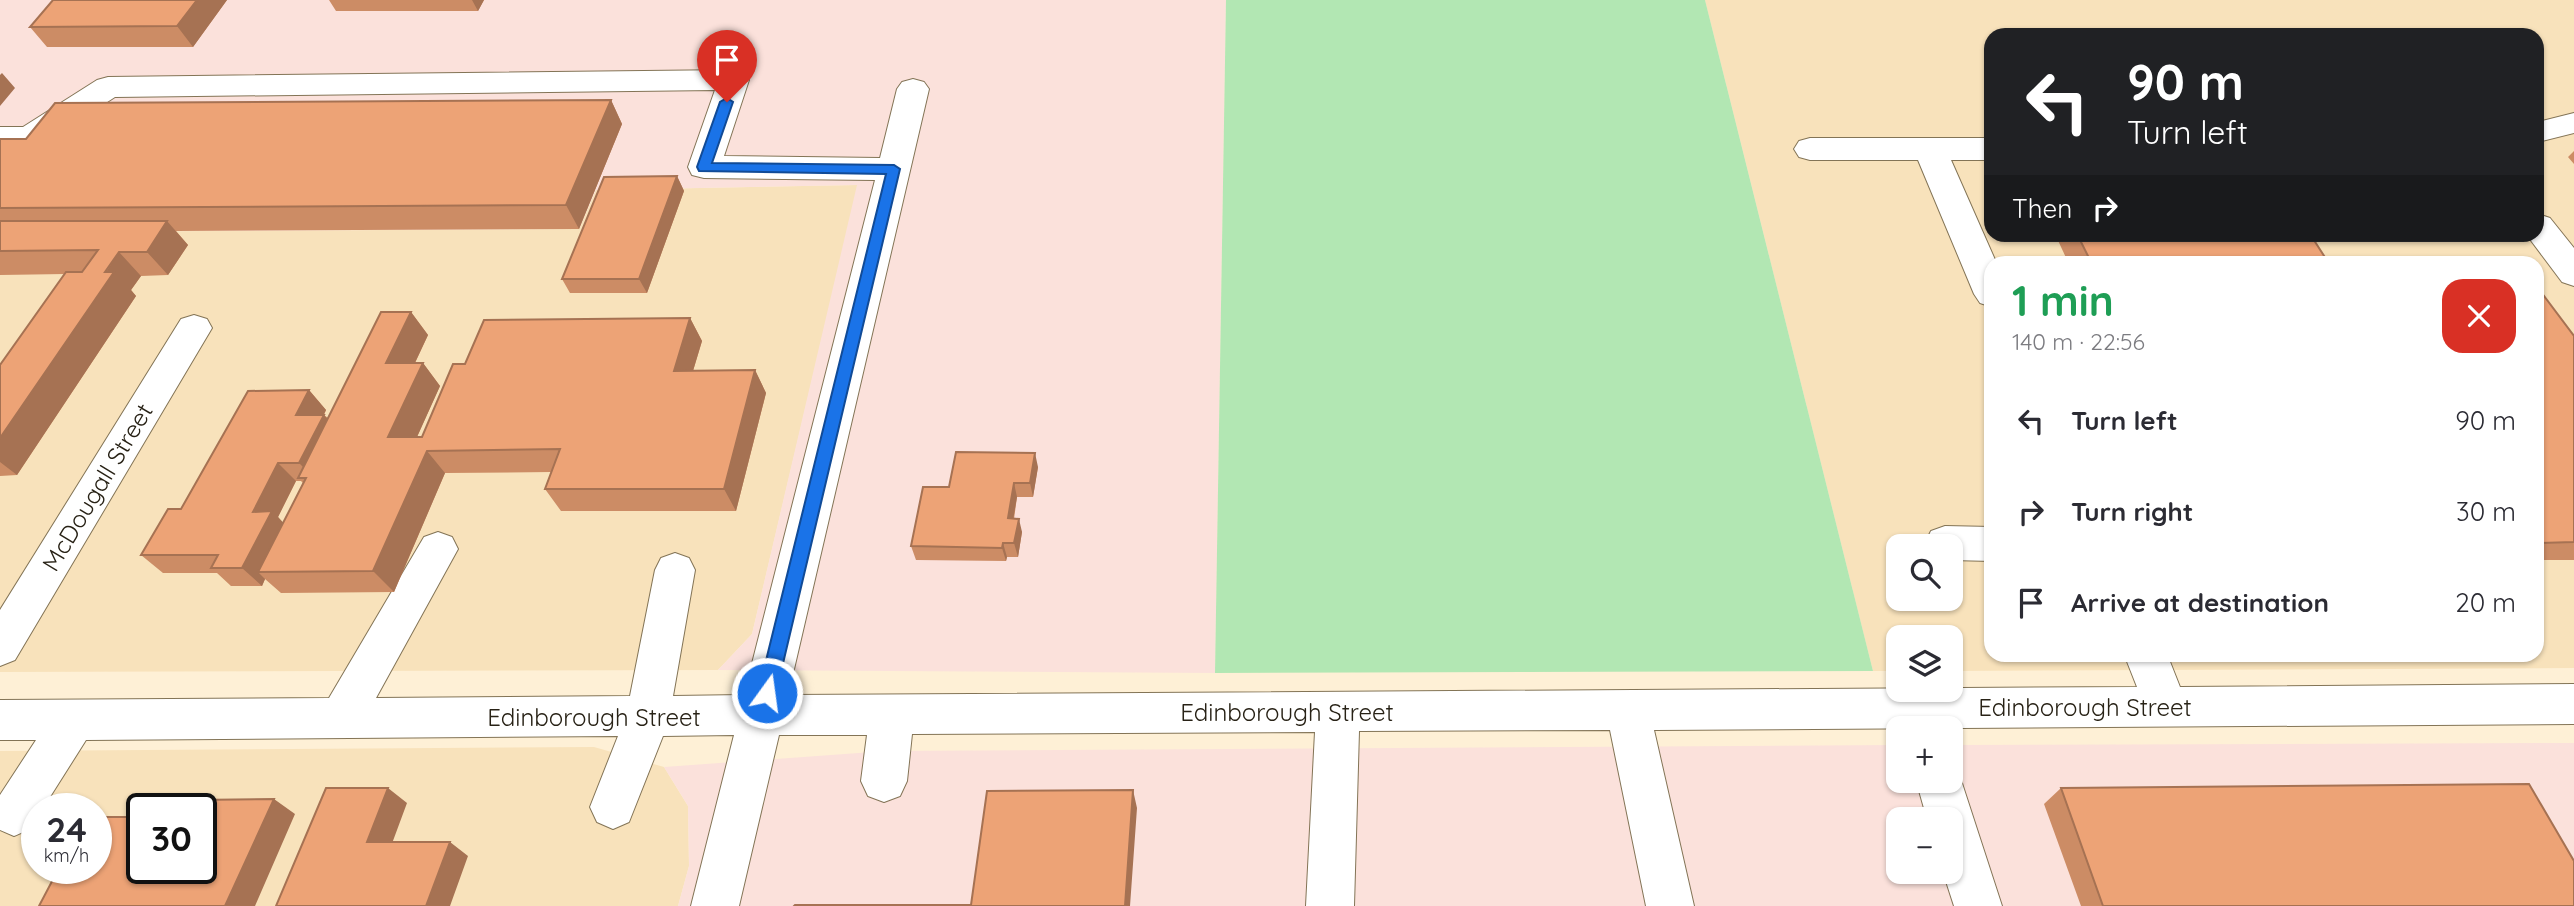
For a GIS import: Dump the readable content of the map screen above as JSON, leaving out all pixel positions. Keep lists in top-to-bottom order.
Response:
{
  "streets": {
    "street": ["McDougall Street", "Edinborough Street"]
  },
  "page": {
    "turn": ["90 m", "Turn left"],
    "then": "Then",
    "heading": ["1 min", "140 m · 22:56"],
    "list": [
      {
        "name": "Turn left",
        "value": "90 m"
      },
      {
        "name": "Turn right",
        "value": "30 m"
      },
      {
        "name": "Arrive at destination",
        "value": "20 m"
      }
    ],
    "map_buttons": ["+", "−"],
    "speed": "24 km/h",
    "limit": "30"
  }
}
